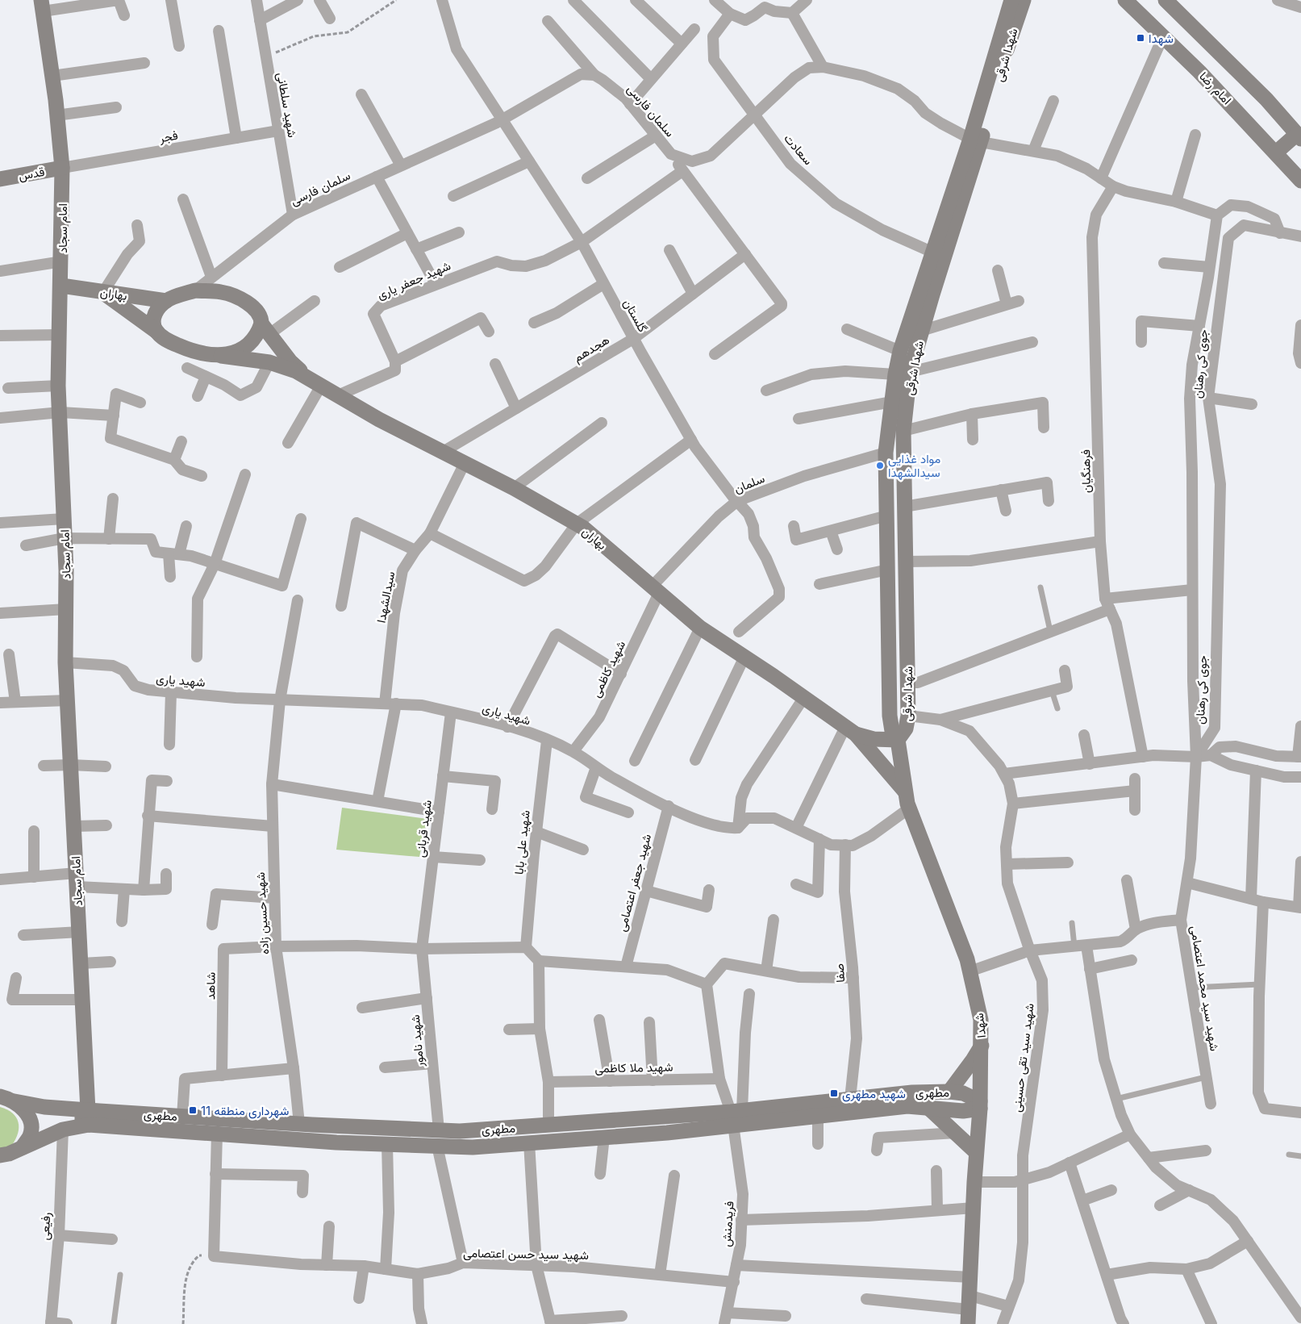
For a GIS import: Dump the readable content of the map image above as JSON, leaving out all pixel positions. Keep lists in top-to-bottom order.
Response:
{
  "streets": {
    "main road": [
      "شهدا شرقی",
      "امام رضا",
      "قدس",
      "امام سجاد",
      "بهاران",
      "شهدا",
      "مطهری"
    ],
    "street": [
      "شهید سلطانی",
      "سلمان فارسی",
      "فجر",
      "سعادت",
      "شهید جعفر یاری",
      "گلستان",
      "هجدهم",
      "جوی کی رهنان",
      "فرهنگیان",
      "سلمان",
      "سیدالشهدا",
      "شهید کاظمی",
      "شهید یاری",
      "شهید قربانی",
      "شهید علی بابا",
      "شهید جعفر اعتصامی",
      "شهید حسین زاده",
      "صفا",
      "شاهد",
      "شهید سید محمد اعتصامی",
      "شهید نامور",
      "شهید سید تقی حسینی",
      "شهید ملا کاظمی",
      "فریدمنش",
      "رفیعی",
      "شهید سید حسن اعتصامی"
    ]
  },
  "crossings": [
    ["شهدا شرقی", "سلمان فارسی"],
    ["شهدا شرقی", "سعادت"],
    ["شهدا شرقی", "سلمان"],
    ["شهدا شرقی", "شهدا"],
    ["شهدا شرقی", "شهید سید تقی حسینی"],
    ["شهید سلطانی", "سلمان فارسی"],
    ["شهید سلطانی", "فجر"],
    ["سلمان فارسی", "سعادت"],
    ["سلمان فارسی", "بهاران"],
    ["سلمان فارسی", "گلستان"],
    ["فجر", "قدس"],
    ["فجر", "امام سجاد"],
    ["قدس", "امام سجاد"],
    ["امام سجاد", "بهاران"],
    ["امام سجاد", "شهید یاری"],
    ["امام سجاد", "مطهری"],
    ["شهید جعفر یاری", "گلستان"],
    ["بهاران", "هجدهم"],
    ["بهاران", "سلمان"],
    ["بهاران", "سیدالشهدا"],
    ["بهاران", "شهید کاظمی"],
    ["گلستان", "هجدهم"],
    ["گلستان", "سلمان"],
    ["جوی کی رهنان", "شهید سید محمد اعتصامی"],
    ["سلمان", "شهید کاظمی"],
    ["سیدالشهدا", "شهید یاری"],
    ["شهید کاظمی", "شهید یاری"],
    ["شهید یاری", "شهید قربانی"],
    ["شهید یاری", "شهید علی بابا"],
    ["شهید یاری", "شهید جعفر اعتصامی"],
    ["شهید یاری", "شهید حسین زاده"],
    ["شهید قربانی", "شهید نامور"],
    ["شهید حسین زاده", "شاهد"],
    ["شهید حسین زاده", "مطهری"],
    ["صفا", "مطهری"],
    ["شهدا", "مطهری"],
    ["شهید نامور", "مطهری"],
    ["مطهری", "فریدمنش"],
    ["مطهری", "رفیعی"],
    ["فریدمنش", "شهید سید حسن اعتصامی"]
  ],
  "places": {
    "transit": ["شهدا", "شهید مطهری", "شهرداری منطقه 11"],
    "other": ["مواد غذایی سیدالشهدا"]
  }
}
